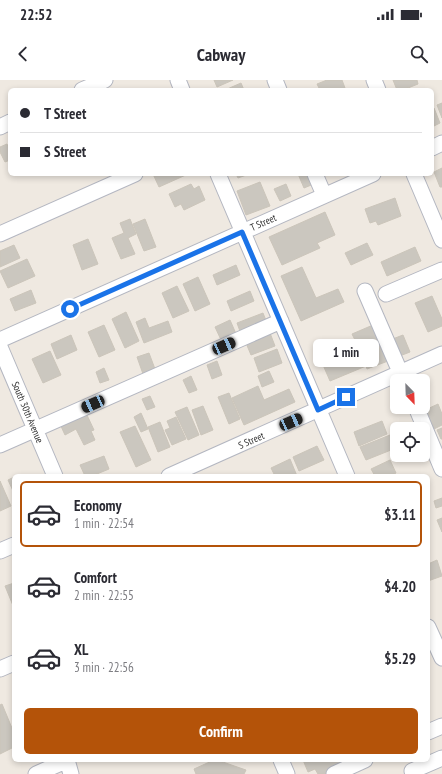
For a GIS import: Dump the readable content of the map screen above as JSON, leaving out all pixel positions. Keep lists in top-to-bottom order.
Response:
{
  "streets": {
    "street": ["T Street", "South 30th Avenue", "S Street"]
  },
  "north": "bottom right",
  "page": {
    "status": "22:52",
    "header": "Cabway",
    "banner": ["T Street", "S Street"],
    "bubble": "1 min",
    "list": [
      {
        "name": "Economy",
        "note": "1 min · 22:54",
        "value": "$3.11"
      },
      {
        "name": "Comfort",
        "note": "2 min · 22:55",
        "value": "$4.20"
      },
      {
        "name": "XL",
        "note": "3 min · 22:56",
        "value": "$5.29"
      }
    ],
    "buttons": "Confirm"
  }
}
